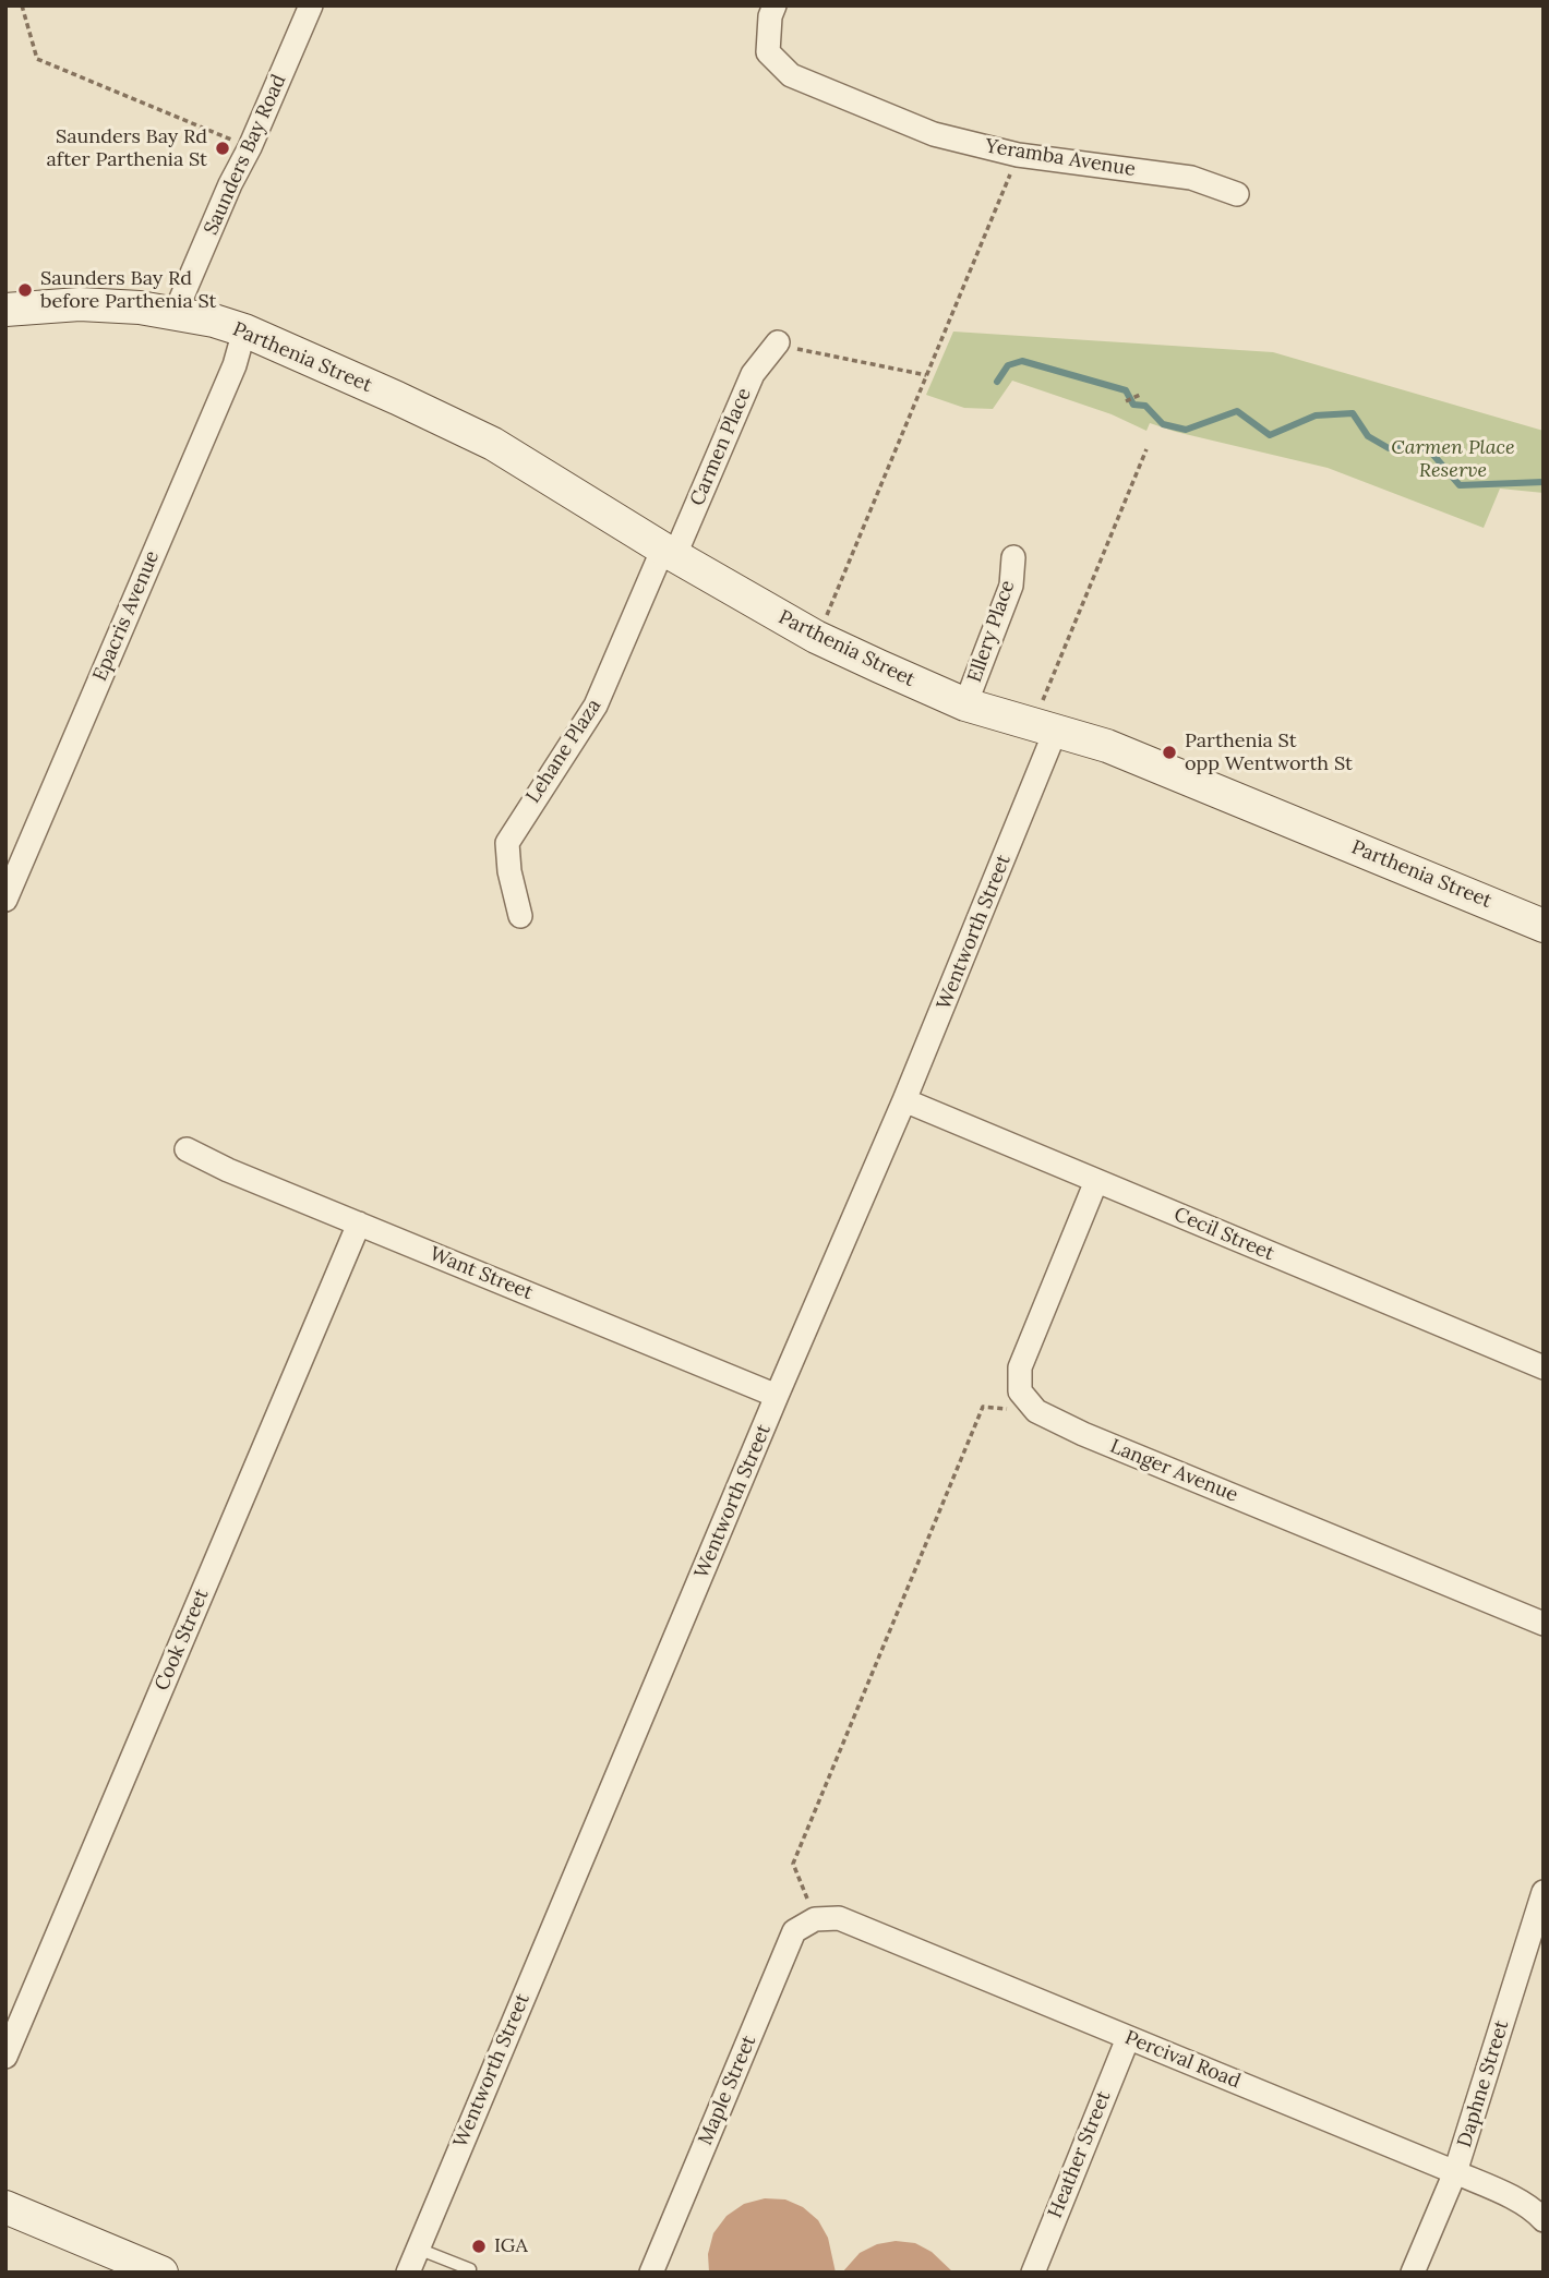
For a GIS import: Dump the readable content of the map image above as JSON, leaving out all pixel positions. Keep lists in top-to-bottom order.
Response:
{
  "streets": {
    "street": [
      "Saunders Bay Road",
      "Yeramba Avenue",
      "Parthenia Street",
      "Carmen Place",
      "Epacris Avenue",
      "Ellery Place",
      "Lehane Plaza",
      "Wentworth Street",
      "Cecil Street",
      "Want Street",
      "Langer Avenue",
      "Cook Street",
      "Percival Road",
      "Daphne Street",
      "Maple Street",
      "Heather Street"
    ]
  },
  "crossings": [
    ["Saunders Bay Road", "Parthenia Street"],
    ["Parthenia Street", "Carmen Place"],
    ["Parthenia Street", "Epacris Avenue"],
    ["Parthenia Street", "Ellery Place"],
    ["Parthenia Street", "Lehane Plaza"],
    ["Parthenia Street", "Wentworth Street"],
    ["Carmen Place", "Lehane Plaza"],
    ["Wentworth Street", "Cecil Street"],
    ["Wentworth Street", "Want Street"],
    ["Want Street", "Cook Street"],
    ["Percival Road", "Daphne Street"],
    ["Percival Road", "Maple Street"],
    ["Percival Road", "Heather Street"]
  ],
  "parks": ["Carmen Place Reserve"],
  "places": [
    "Saunders Bay Rd after Parthenia St",
    "Saunders Bay Rd before Parthenia St",
    "Parthenia St opp Wentworth St",
    "IGA"
  ]
}
